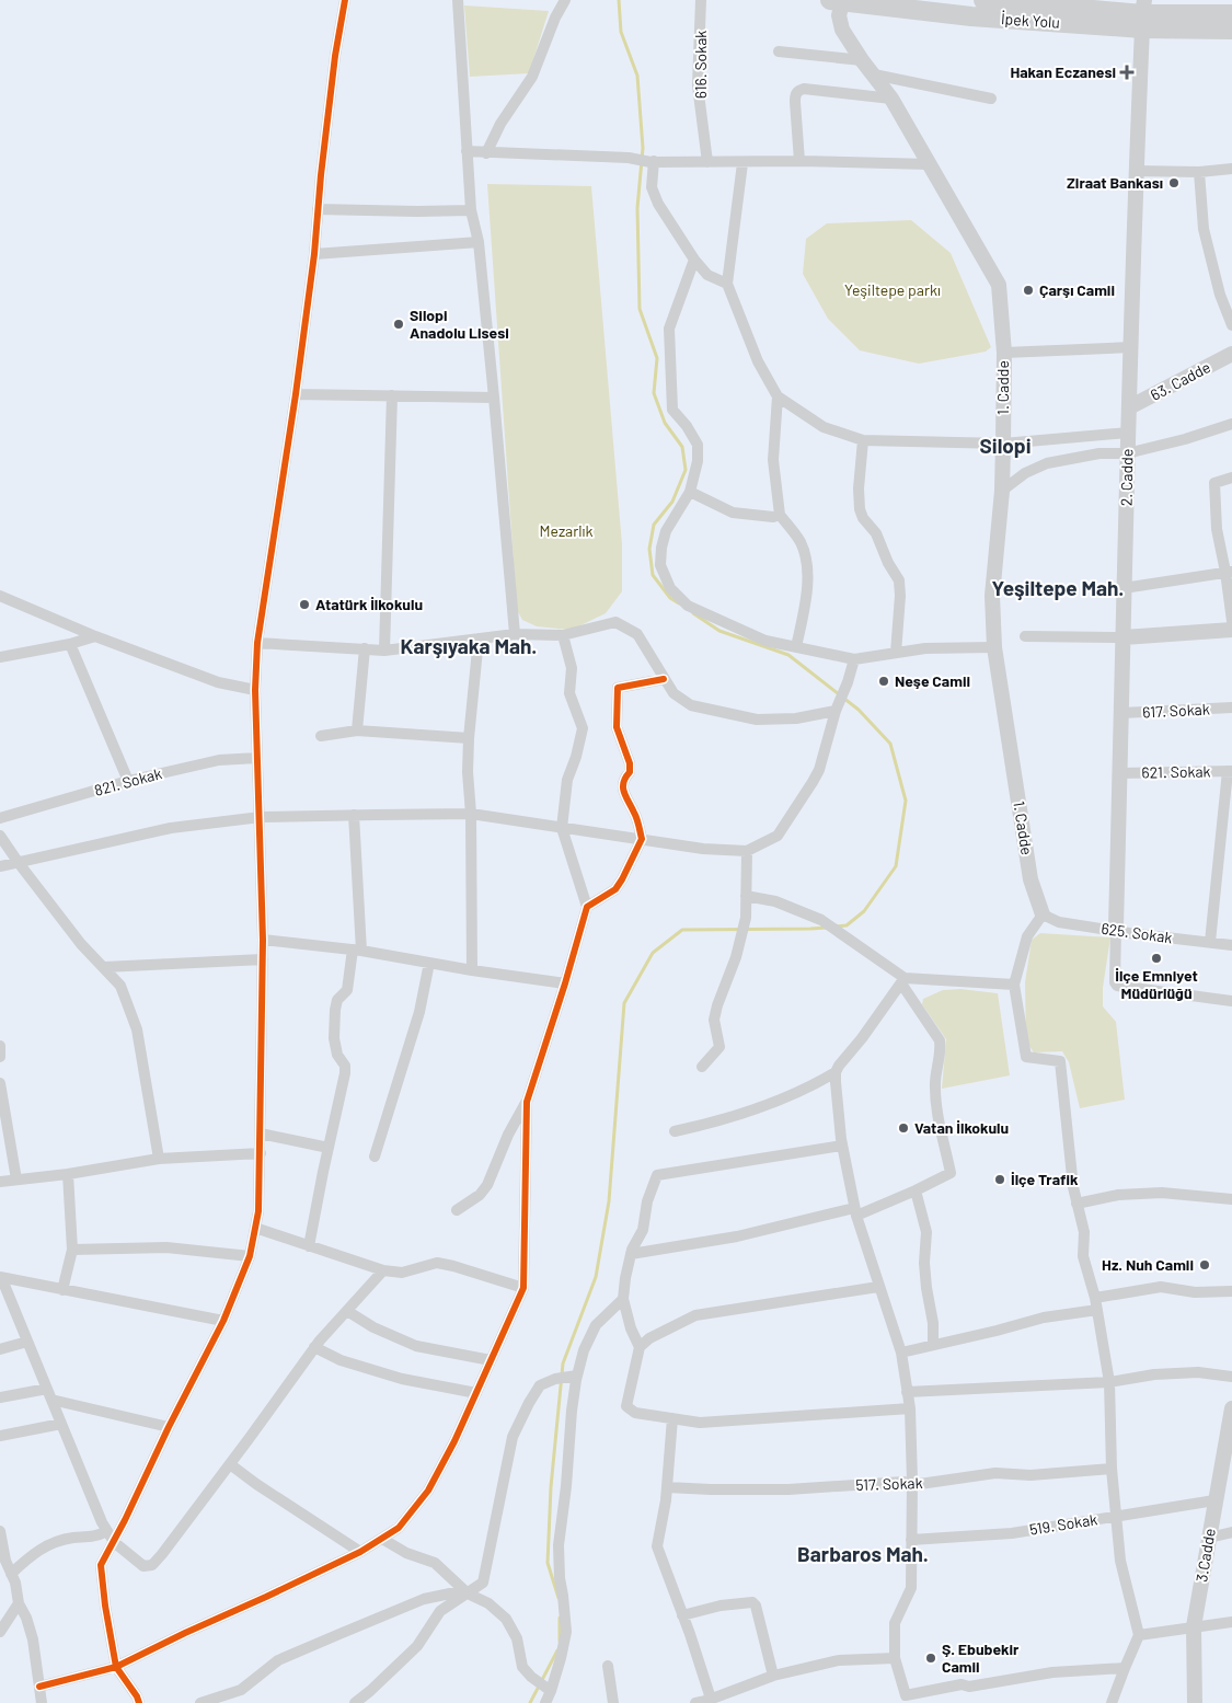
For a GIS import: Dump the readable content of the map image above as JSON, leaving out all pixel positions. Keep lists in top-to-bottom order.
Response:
{
  "streets": {
    "highway": ["İpek Yolu"],
    "street": [
      "616. Sokak",
      "63. Cadde",
      "1. Cadde",
      "2. Cadde",
      "617. Sokak",
      "621. Sokak",
      "821. Sokak",
      "625. Sokak",
      "517. Sokak",
      "519. Sokak",
      "3.Cadde"
    ]
  },
  "crossings": [
    ["İpek Yolu", "1. Cadde"],
    ["İpek Yolu", "2. Cadde"],
    ["63. Cadde", "2. Cadde"],
    ["1. Cadde", "625. Sokak"],
    ["2. Cadde", "617. Sokak"],
    ["2. Cadde", "621. Sokak"],
    ["2. Cadde", "625. Sokak"],
    ["519. Sokak", "3.Cadde"]
  ],
  "districts": [
    "Silopi",
    "Yeşiltepe Mah.",
    "Karşıyaka Mah.",
    "Barbaros Mah."
  ],
  "parks": ["Yeşiltepe parkı", "Mezarlık"],
  "places": {
    "health": ["Hakan Eczanesi"],
    "other": [
      "Ziraat Bankası",
      "Çarşı Camii",
      "Silopi Anadolu Lisesi",
      "Atatürk İlkokulu",
      "Neşe Camii",
      "İlçe Emniyet Müdürlüğü",
      "Vatan İlkokulu",
      "İlçe Trafik",
      "Hz. Nuh Camii",
      "Ş. Ebubekir Camii"
    ]
  }
}
